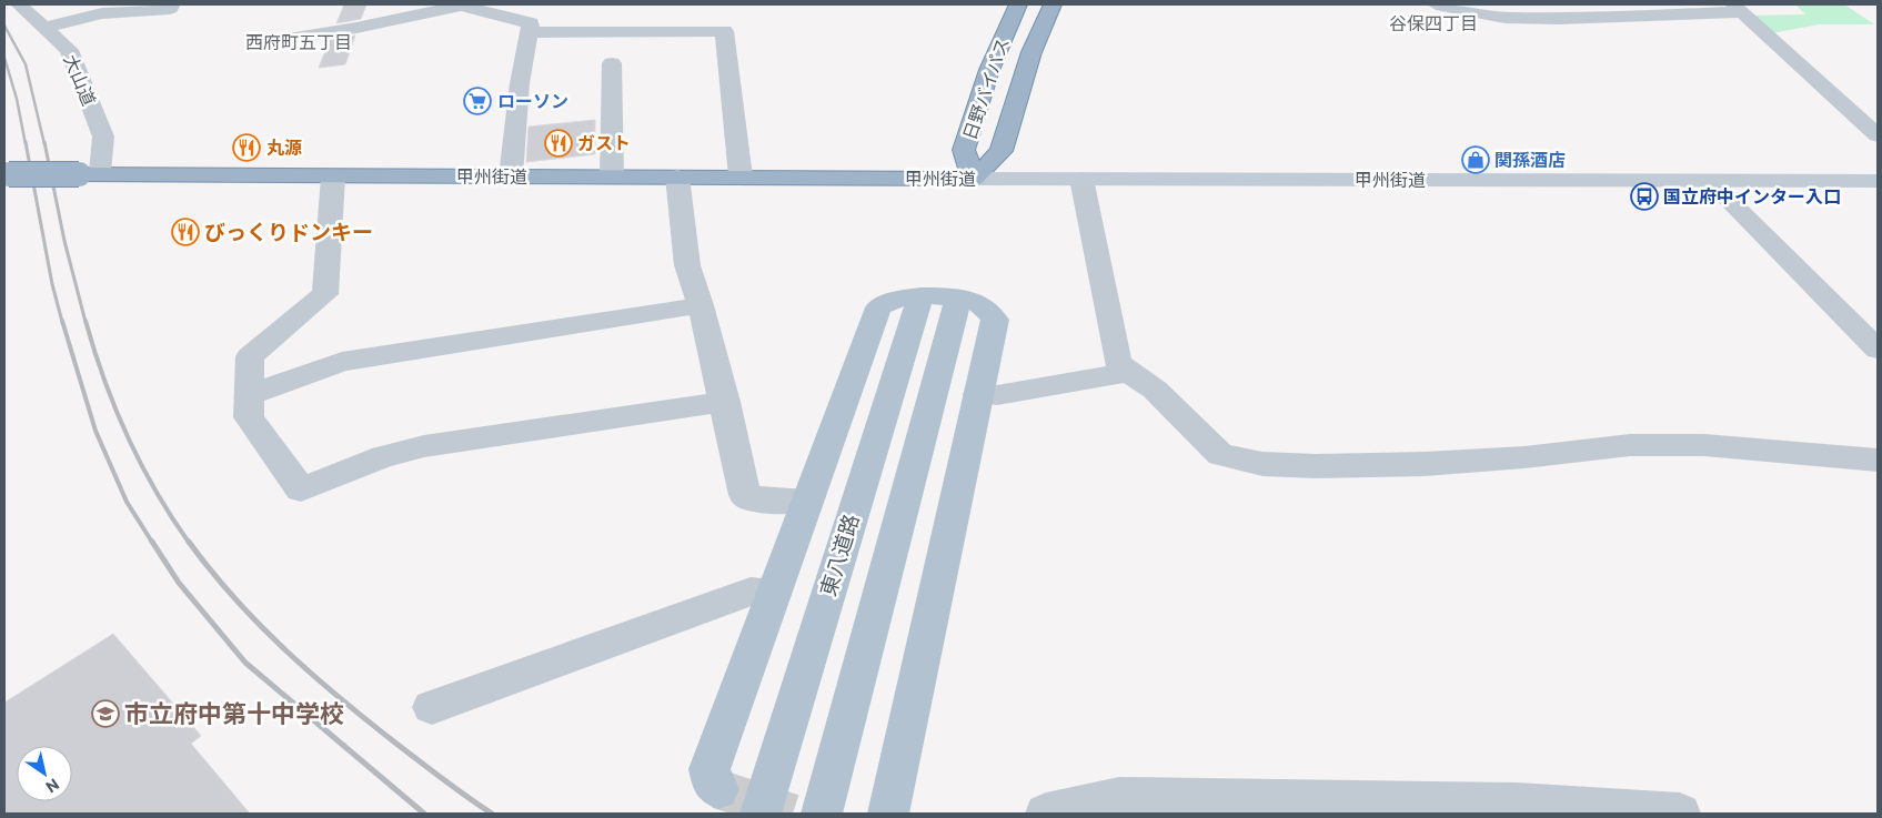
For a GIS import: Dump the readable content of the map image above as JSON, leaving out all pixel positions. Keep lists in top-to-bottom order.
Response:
{
  "streets": {
    "highway": ["日野バイパス", "甲州街道"],
    "main road": ["東八道路"],
    "street": ["大山道"]
  },
  "crossings": [
    ["大山道", "甲州街道"],
    ["日野バイパス", "甲州街道"]
  ],
  "districts": ["谷保四丁目", "西府町五丁目"],
  "places": {
    "supermarket": ["ローソン"],
    "restaurant": ["ガスト", "丸源", "びっくりドンキー"],
    "shop": ["関孫酒店"],
    "bus stop": ["国立府中インター入口"],
    "school or university": ["市立府中第十中学校"]
  },
  "north": "bottom right"
}
